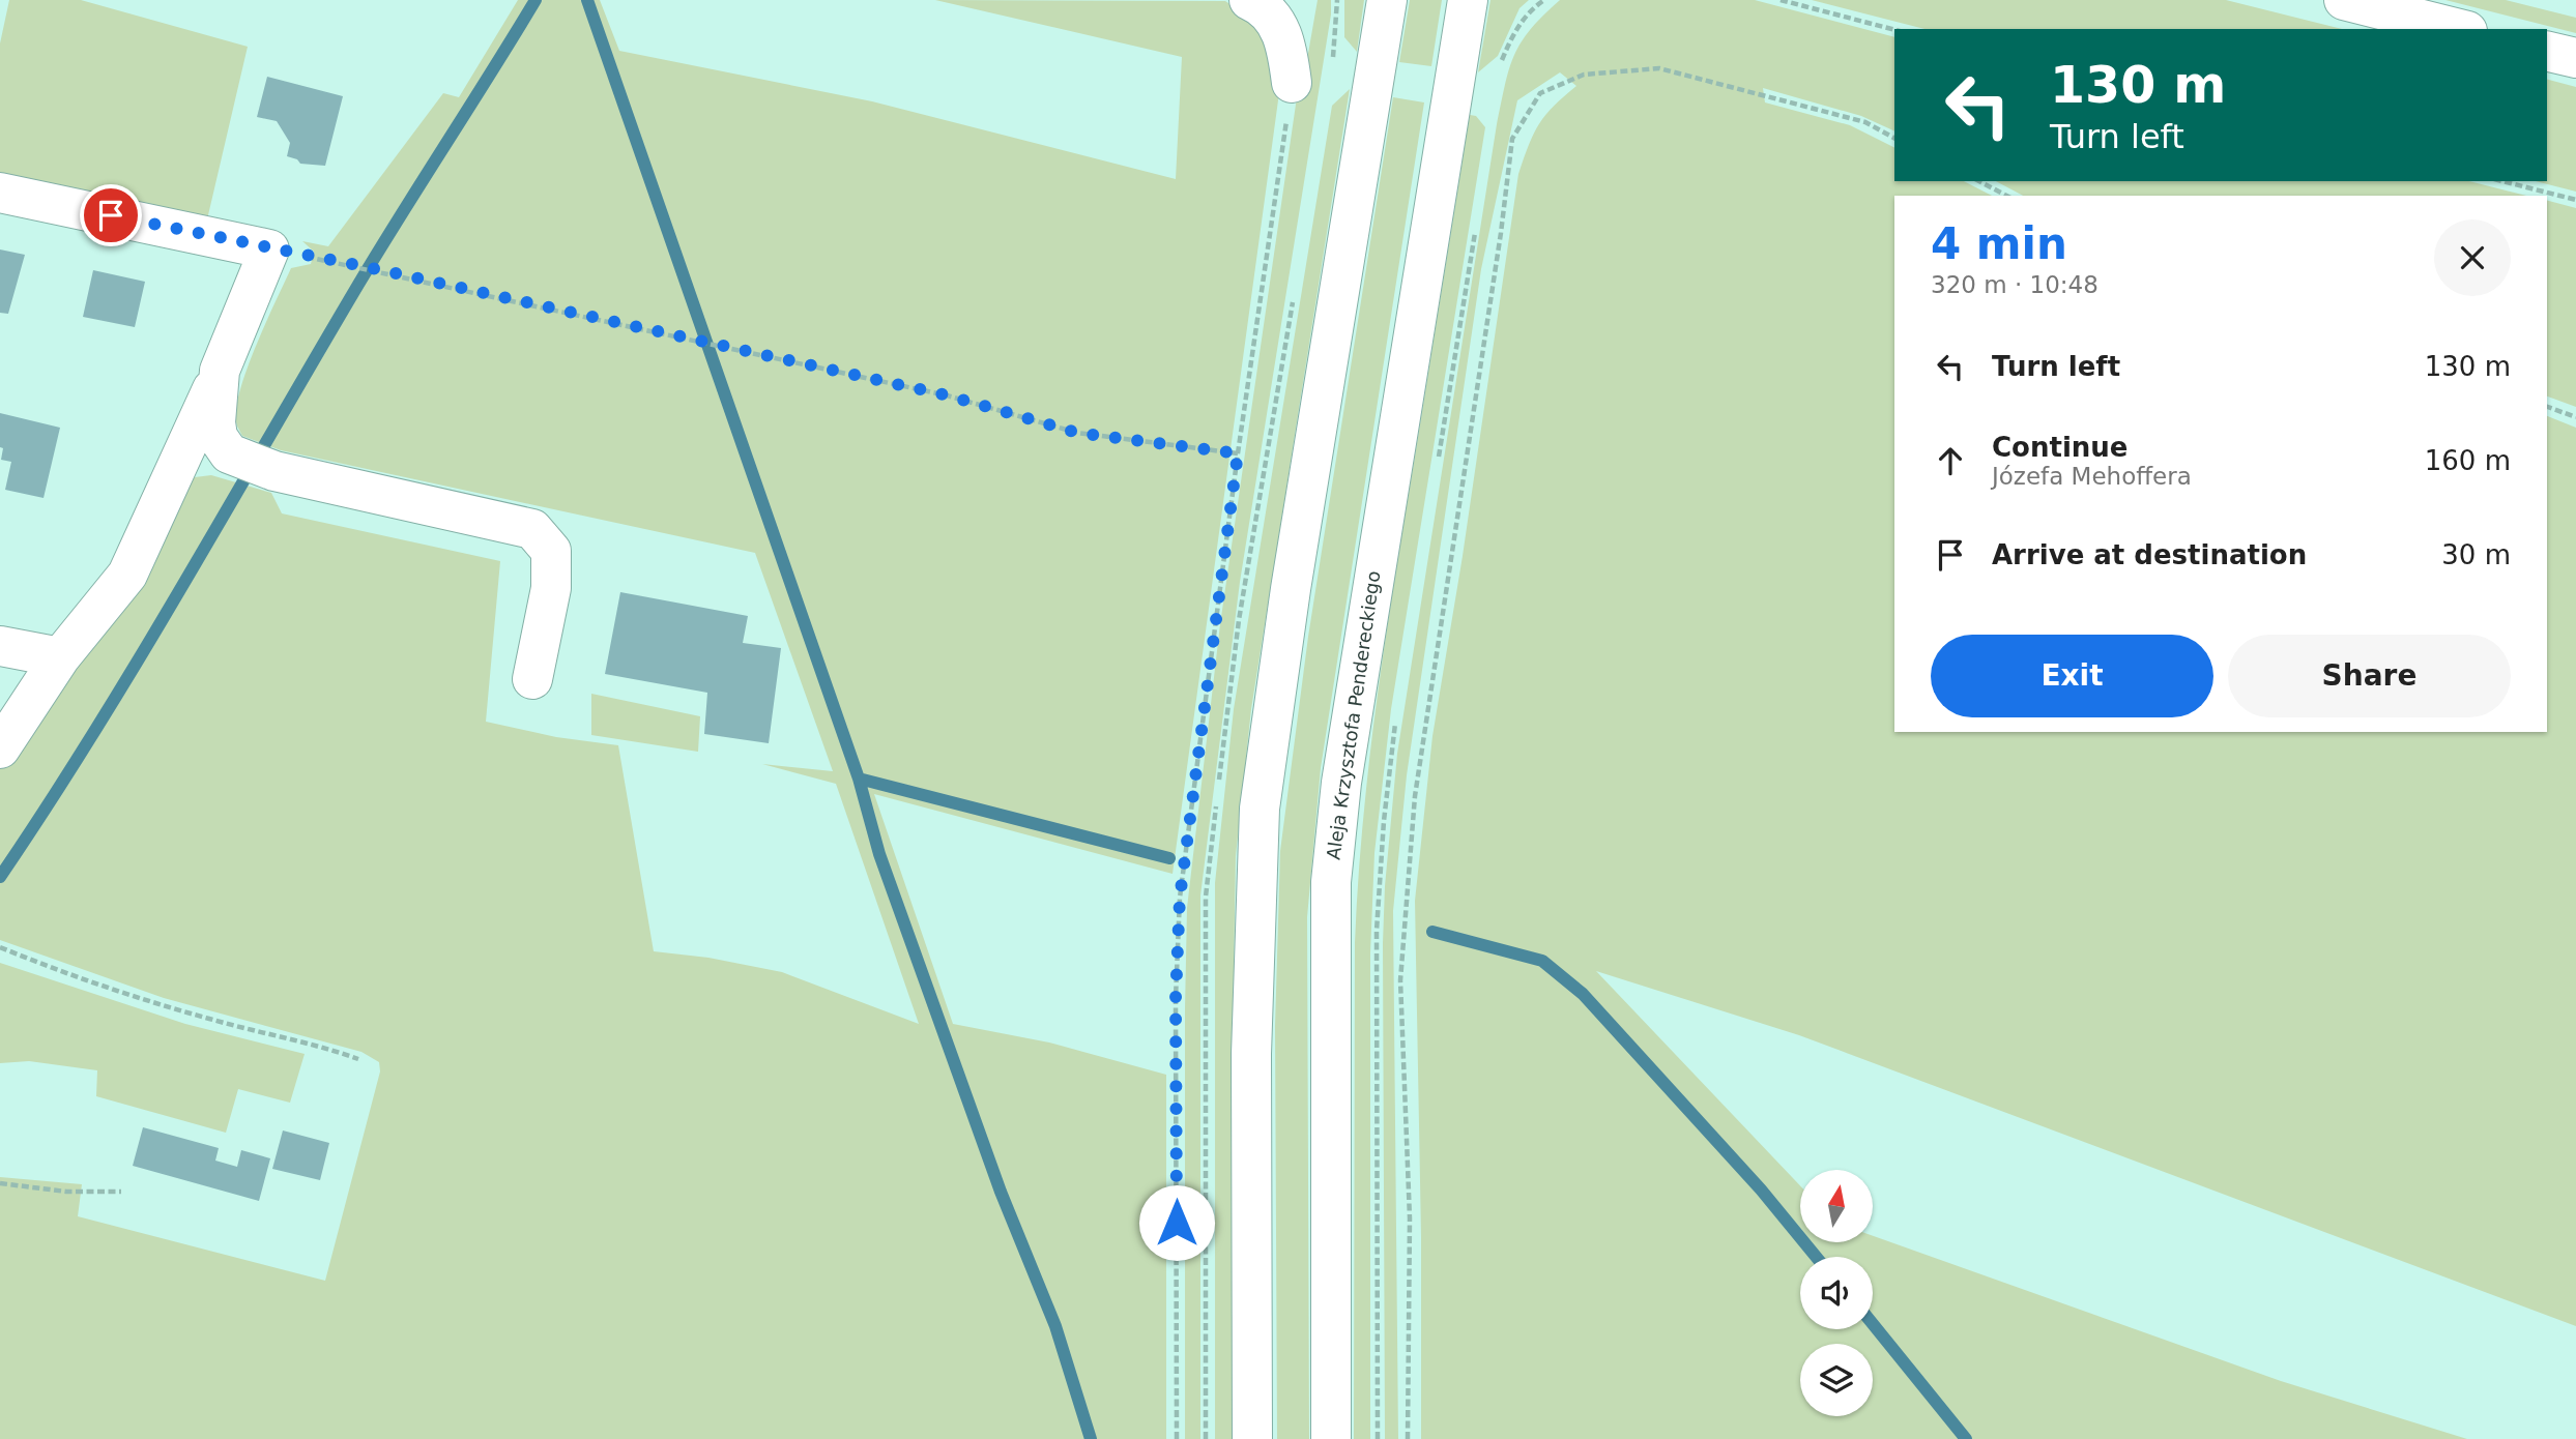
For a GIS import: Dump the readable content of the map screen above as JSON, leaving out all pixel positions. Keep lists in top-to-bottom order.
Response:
{
  "streets": {
    "main road": ["Aleja Krzysztofa Pendereckiego"]
  },
  "north": "top",
  "page": {
    "turn": ["130 m", "Turn left"],
    "heading": ["4 min", "320 m · 10:48"],
    "list": [
      {
        "name": "Turn left",
        "value": "130 m"
      },
      {
        "name": "Continue",
        "note": "Józefa Mehoffera",
        "value": "160 m"
      },
      {
        "name": "Arrive at destination",
        "value": "30 m"
      }
    ],
    "buttons": ["Exit", "Share"]
  }
}
